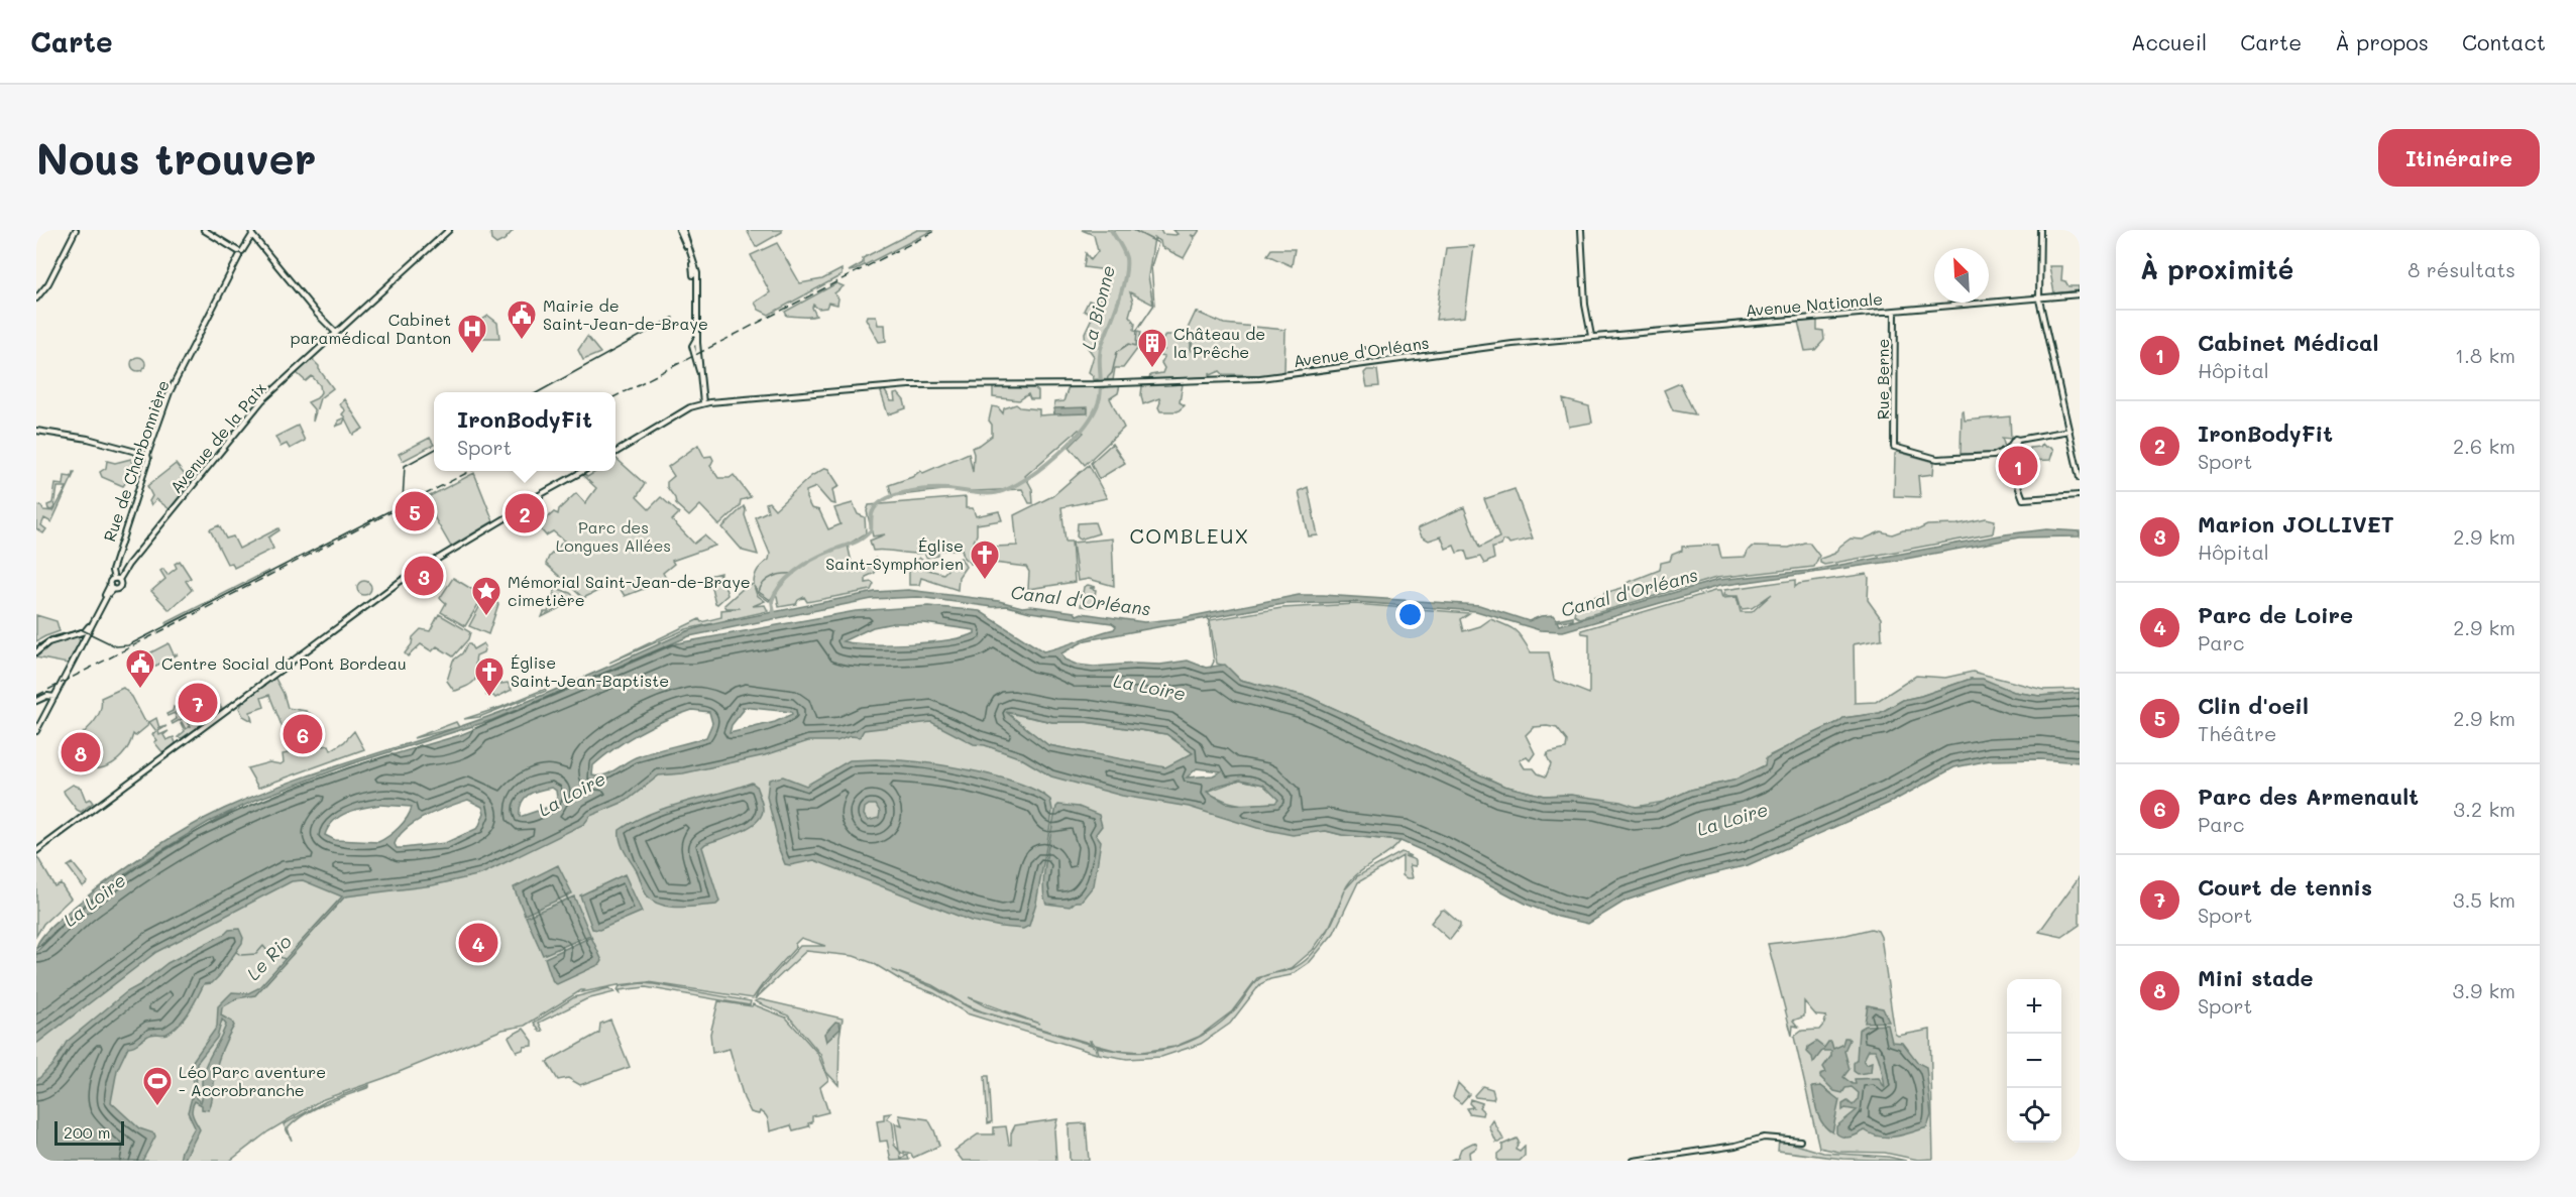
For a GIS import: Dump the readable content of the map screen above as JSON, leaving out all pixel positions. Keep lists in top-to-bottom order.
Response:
{
  "streets": {
    "main road": [
      "Avenue Nationale",
      "Avenue d'Orléans",
      "Rue Berne",
      "Avenue de la Paix",
      "Rue de Charbonnière"
    ]
  },
  "crossings": [
    ["Avenue Nationale", "Avenue d'Orléans"],
    ["Avenue Nationale", "Rue Berne"],
    ["Avenue de la Paix", "Rue de Charbonnière"]
  ],
  "districts": ["COMBLEUX"],
  "water": [
    "La Bionne",
    "Canal d'Orléans",
    "La Loire",
    "Le Rio"
  ],
  "parks": ["Parc des Longues Allées"],
  "places": {
    "public building": ["Mairie de Saint-Jean-de-Braye", "Centre Social du Pont Bordeau"],
    "hospital": ["Cabinet paramédical Danton"],
    "building": ["Château de la Prêche"],
    "church": ["Église Saint-Symphorien", "Église Saint-Jean-Baptiste"],
    "place": ["Mémorial Saint-Jean-de-Braye cimetière"],
    "sports": ["Léo Parc aventure - Accrobranche"]
  },
  "scale_bar": "200 m",
  "north": "top left",
  "page": {
    "header": "Carte",
    "nav": [
      "Accueil",
      "Carte",
      "À propos",
      "Contact"
    ],
    "buttons": "Itinéraire",
    "title": "Nous trouver",
    "heading": ["À proximité", "8 résultats"],
    "list": [
      {
        "mark": "1",
        "name": "Cabinet Médical",
        "note": "Hôpital",
        "value": "1.8 km"
      },
      {
        "mark": "2",
        "name": "IronBodyFit",
        "note": "Sport",
        "value": "2.6 km"
      },
      {
        "mark": "3",
        "name": "Marion JOLLIVET",
        "note": "Hôpital",
        "value": "2.9 km"
      },
      {
        "mark": "4",
        "name": "Parc de Loire",
        "note": "Parc",
        "value": "2.9 km"
      },
      {
        "mark": "5",
        "name": "Clin d'oeil",
        "note": "Théâtre",
        "value": "2.9 km"
      },
      {
        "mark": "6",
        "name": "Parc des Armenault",
        "note": "Parc",
        "value": "3.2 km"
      },
      {
        "mark": "7",
        "name": "Court de tennis",
        "note": "Sport",
        "value": "3.5 km"
      },
      {
        "mark": "8",
        "name": "Mini stade",
        "note": "Sport",
        "value": "3.9 km"
      }
    ],
    "popup": ["IronBodyFit", "Sport"],
    "pins": [
      "1",
      "5",
      "2",
      "3",
      "7",
      "6",
      "8",
      "4"
    ],
    "map_buttons": ["+", "−"],
    "scale": "200 m"
  }
}
